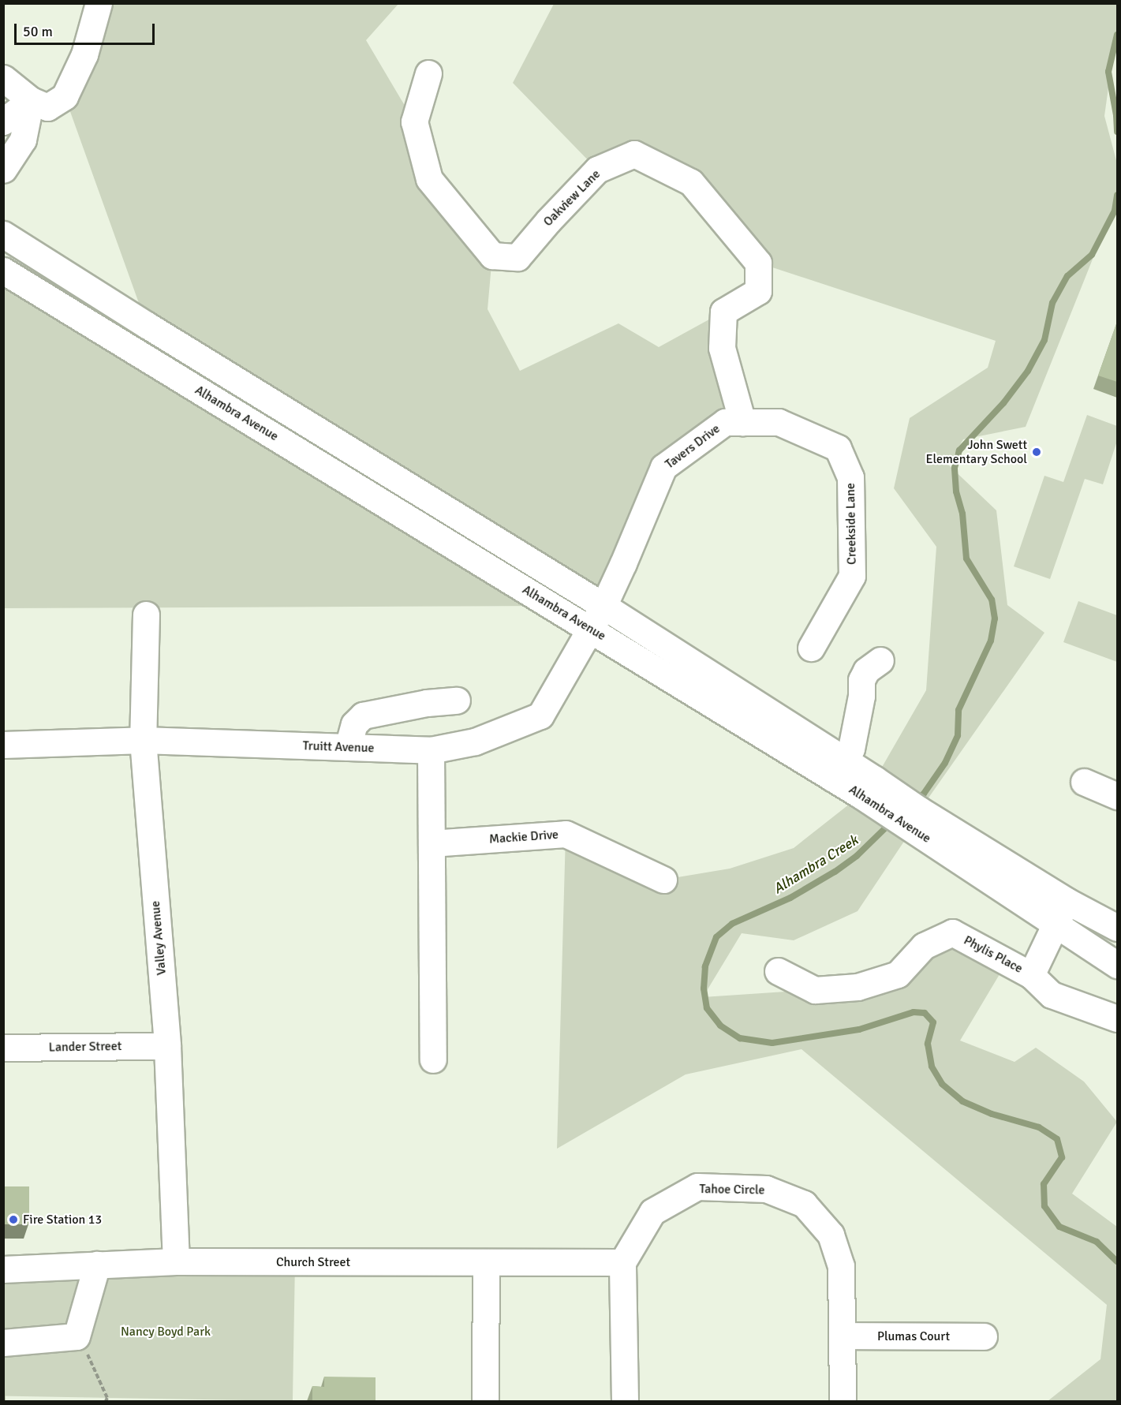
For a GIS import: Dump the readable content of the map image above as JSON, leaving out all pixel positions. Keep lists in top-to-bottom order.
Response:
{
  "streets": {
    "street": [
      "Oakview Lane",
      "Alhambra Avenue",
      "Tavers Drive",
      "Creekside Lane",
      "Truitt Avenue",
      "Mackie Drive",
      "Valley Avenue",
      "Phylis Place",
      "Lander Street",
      "Tahoe Circle",
      "Church Street",
      "Plumas Court"
    ]
  },
  "crossings": [
    ["Oakview Lane", "Tavers Drive"],
    ["Alhambra Avenue", "Tavers Drive"],
    ["Alhambra Avenue", "Truitt Avenue"],
    ["Tavers Drive", "Creekside Lane"],
    ["Tavers Drive", "Truitt Avenue"],
    ["Truitt Avenue", "Valley Avenue"],
    ["Valley Avenue", "Lander Street"],
    ["Valley Avenue", "Church Street"],
    ["Tahoe Circle", "Church Street"],
    ["Tahoe Circle", "Plumas Court"]
  ],
  "water": ["Alhambra Creek"],
  "parks": ["Nancy Boyd Park"],
  "places": ["John Swett Elementary School", "Fire Station 13"],
  "scale_bar": "50 m"
}
